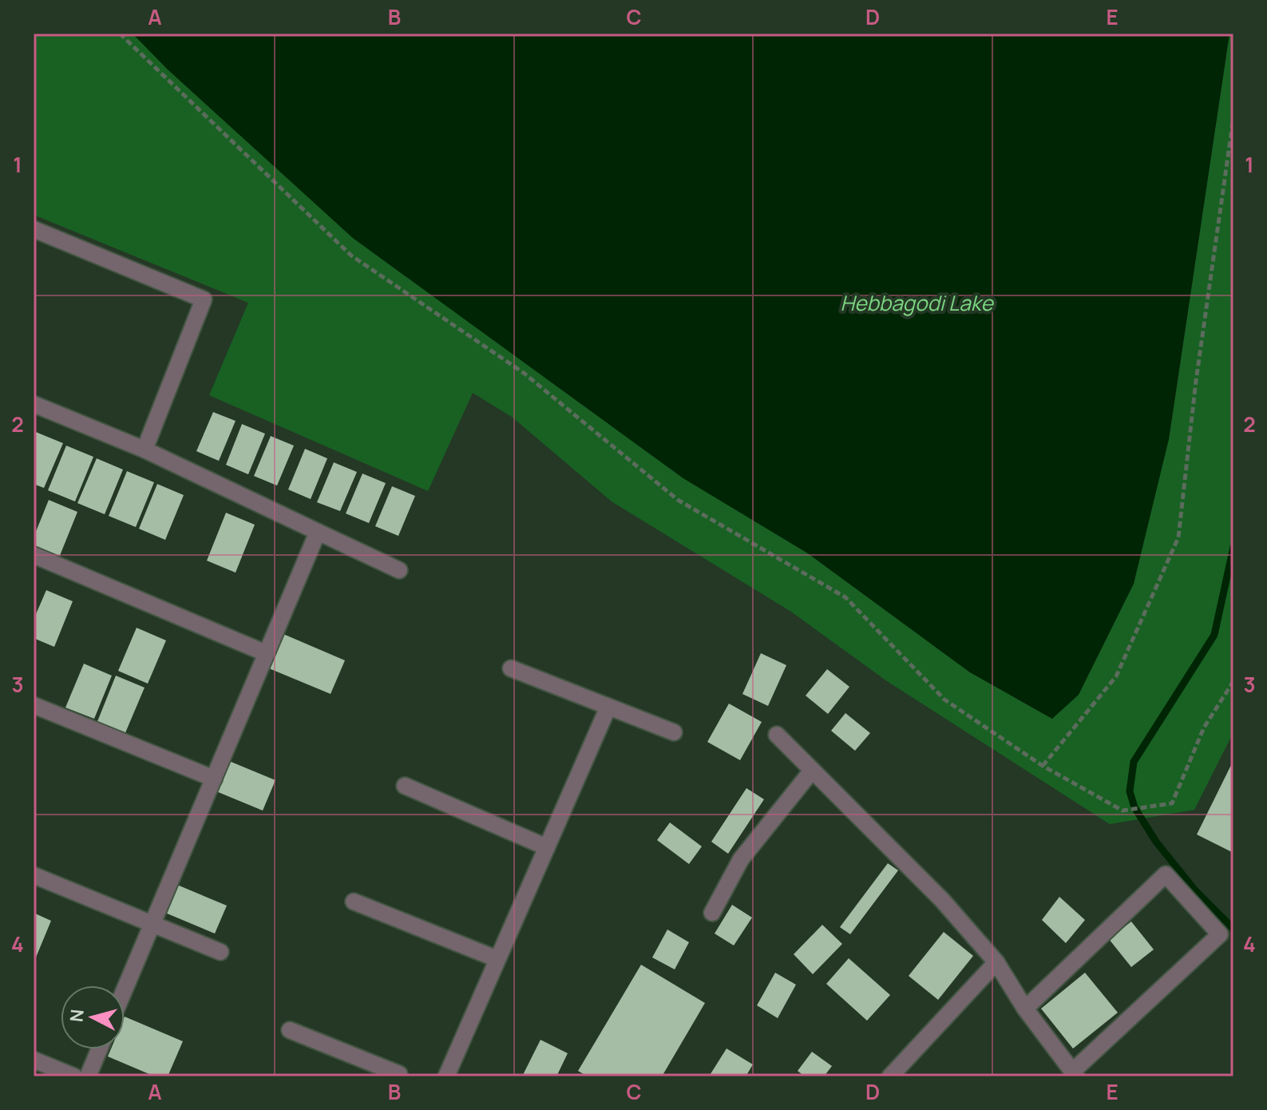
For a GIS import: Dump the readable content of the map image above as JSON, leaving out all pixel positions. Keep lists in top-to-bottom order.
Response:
{
  "water": ["Hebbagodi Lake"],
  "north": "left",
  "grid": {
    "columns": [
      "A",
      "B",
      "C",
      "D",
      "E"
    ],
    "rows": [
      "1",
      "2",
      "3",
      "4"
    ]
  }
}
